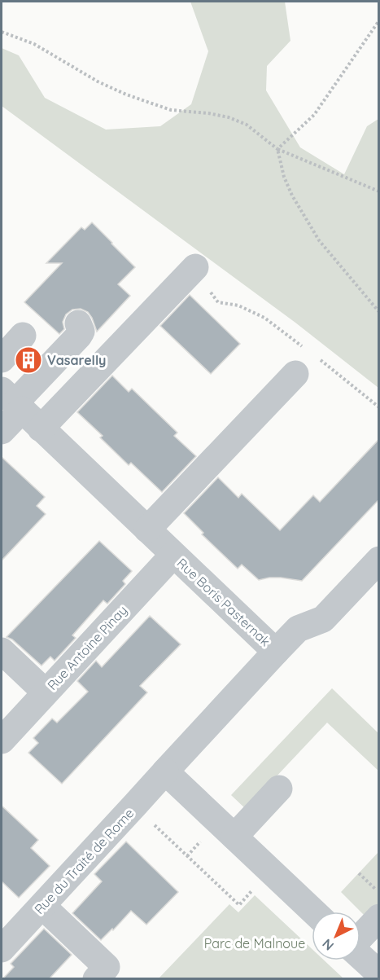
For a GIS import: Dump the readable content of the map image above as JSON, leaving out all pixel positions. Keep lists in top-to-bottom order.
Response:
{
  "streets": {
    "street": ["Rue Boris Pasternak", "Rue Antoine Pinay", "Rue du Traité de Rome"]
  },
  "crossings": [
    ["Rue Boris Pasternak", "Rue Antoine Pinay"],
    ["Rue Boris Pasternak", "Rue du Traité de Rome"]
  ],
  "parks": ["Parc de Malnoue"],
  "places": {
    "building": ["Vasarelly"]
  },
  "north": "bottom left"
}
